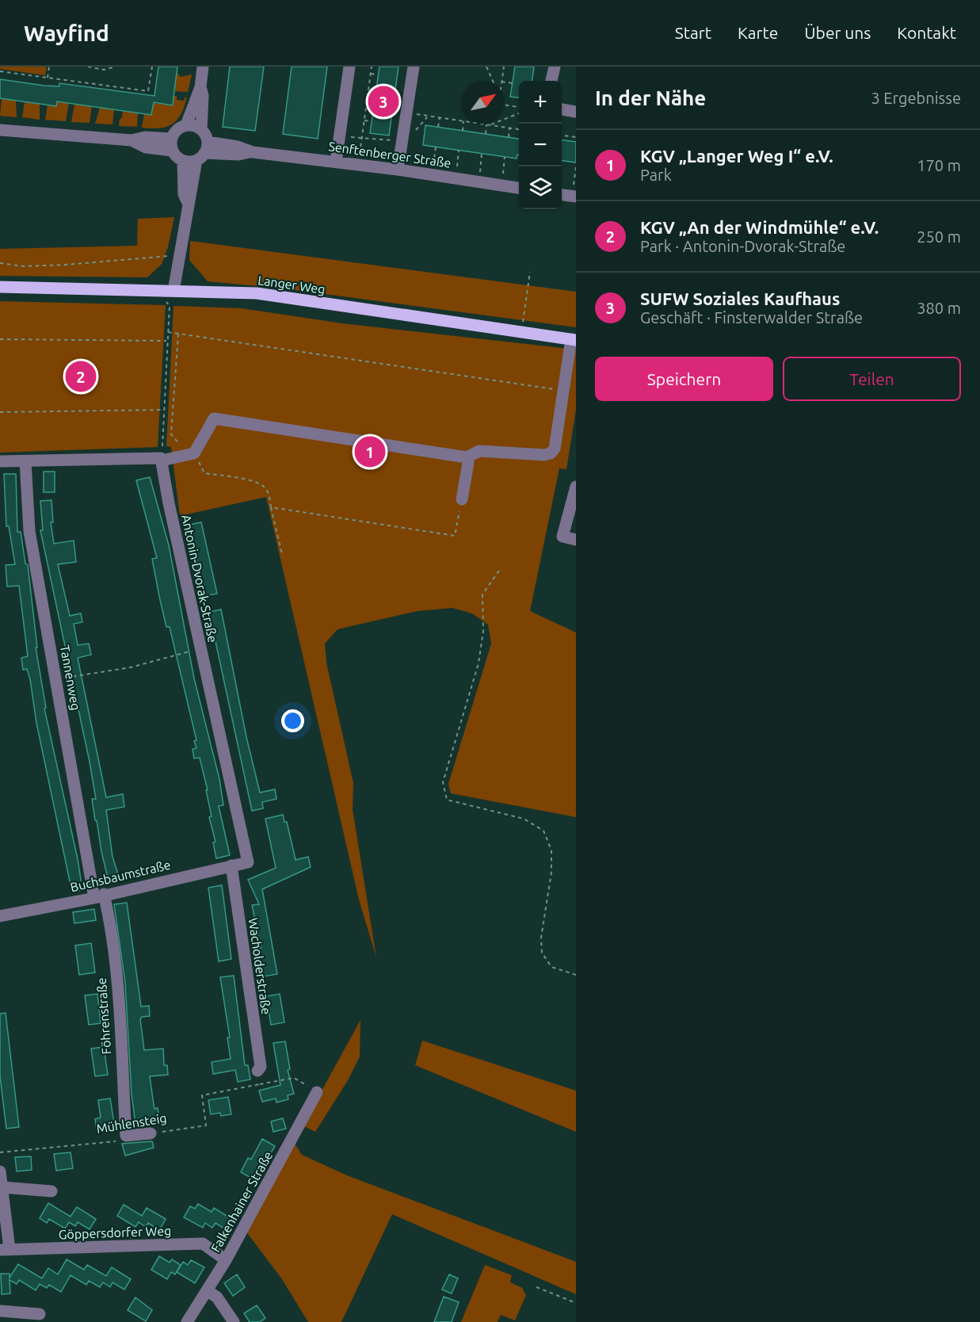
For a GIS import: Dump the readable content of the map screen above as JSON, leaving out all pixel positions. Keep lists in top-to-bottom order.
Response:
{
  "streets": {
    "main road": ["Langer Weg"],
    "street": [
      "Senftenberger Straße",
      "Antonin-Dvorak-Straße",
      "Tannenweg",
      "Buchsbaumstraße",
      "Wacholderstraße",
      "Föhrenstraße",
      "Mühlensteig",
      "Falkenhainer Straße",
      "Göppersdorfer Weg"
    ]
  },
  "crossings": [
    ["Antonin-Dvorak-Straße", "Buchsbaumstraße"],
    ["Tannenweg", "Buchsbaumstraße"],
    ["Tannenweg", "Föhrenstraße"],
    ["Buchsbaumstraße", "Wacholderstraße"],
    ["Buchsbaumstraße", "Föhrenstraße"],
    ["Föhrenstraße", "Mühlensteig"],
    ["Mühlensteig", "Falkenhainer Straße"],
    ["Falkenhainer Straße", "Göppersdorfer Weg"]
  ],
  "north": "top right",
  "page": {
    "header": "Wayfind",
    "nav": [
      "Start",
      "Karte",
      "Über uns",
      "Kontakt"
    ],
    "heading": ["In der Nähe", "3 Ergebnisse"],
    "map_buttons": ["+", "−"],
    "pins": ["3", "2", "1"],
    "list": [
      {
        "mark": "1",
        "name": "KGV „Langer Weg I“ e.V.",
        "note": "Park",
        "value": "170 m"
      },
      {
        "mark": "2",
        "name": "KGV „An der Windmühle“ e.V.",
        "note": "Park · Antonin-Dvorak-Straße",
        "value": "250 m"
      },
      {
        "mark": "3",
        "name": "SUFW Soziales Kaufhaus",
        "note": "Geschäft · Finsterwalder Straße",
        "value": "380 m"
      }
    ],
    "buttons": ["Speichern", "Teilen"]
  }
}
